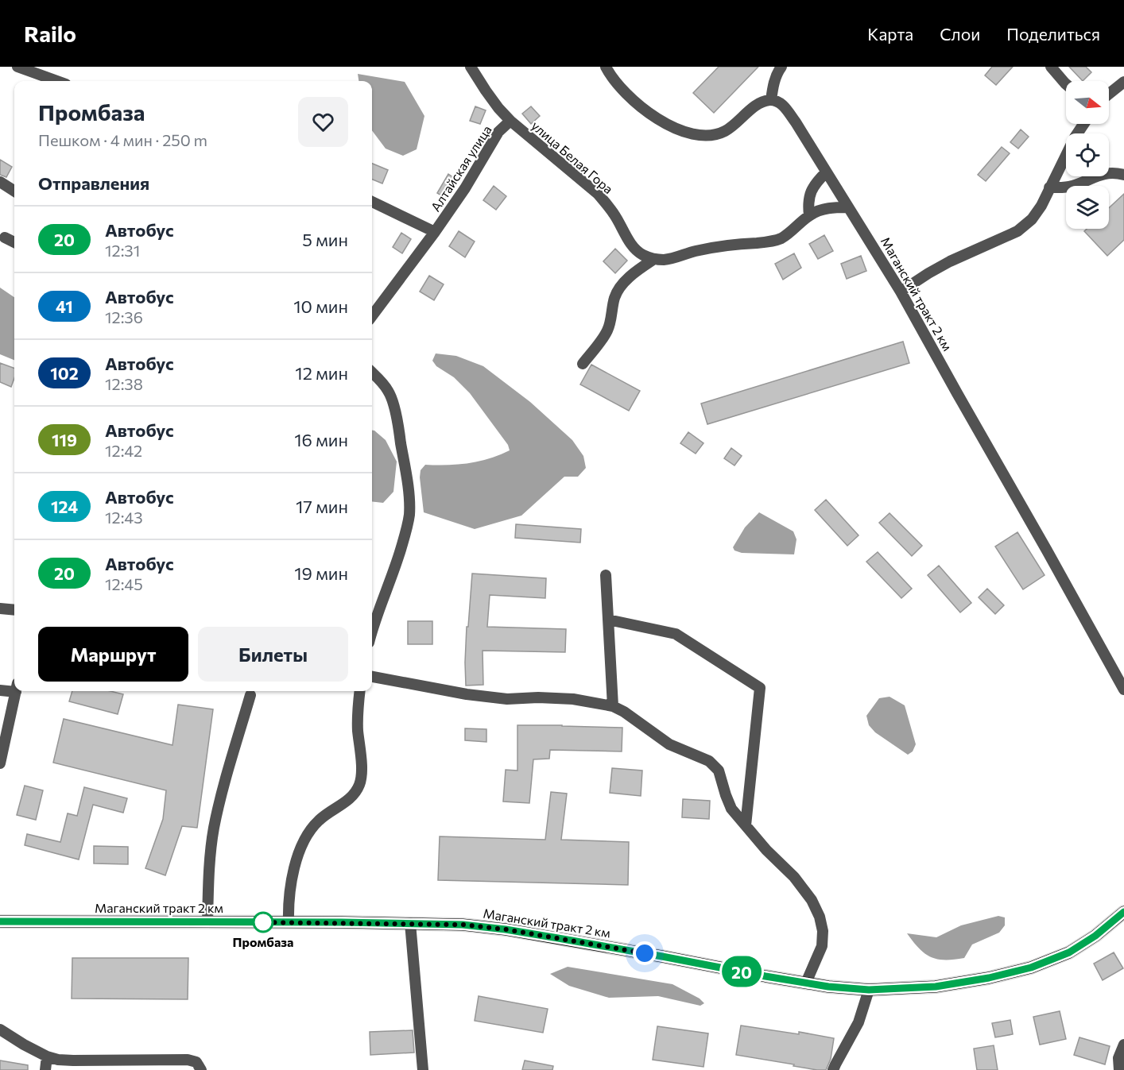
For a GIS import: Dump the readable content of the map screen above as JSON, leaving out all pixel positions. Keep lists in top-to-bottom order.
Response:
{
  "streets": {
    "main road": ["Маганский тракт 2 км"],
    "street": ["улица Белая Гора", "Алтайская улица"]
  },
  "crossings": [
    ["улица Белая Гора", "Алтайская улица"]
  ],
  "places": ["Промбаза"],
  "lines": ["bus line 20"],
  "north": "right",
  "page": {
    "header": "Railo",
    "nav": ["Карта", "Слои", "Поделиться"],
    "on_map": "20",
    "heading": [
      ["Промбаза", "Пешком · 4 мин · 250 m"],
      "Отправления"
    ],
    "list": [
      {
        "mark": "20",
        "name": "Автобус",
        "note": "12:31",
        "value": "5 мин"
      },
      {
        "mark": "41",
        "name": "Автобус",
        "note": "12:36",
        "value": "10 мин"
      },
      {
        "mark": "102",
        "name": "Автобус",
        "note": "12:38",
        "value": "12 мин"
      },
      {
        "mark": "119",
        "name": "Автобус",
        "note": "12:42",
        "value": "16 мин"
      },
      {
        "mark": "124",
        "name": "Автобус",
        "note": "12:43",
        "value": "17 мин"
      },
      {
        "mark": "20",
        "name": "Автобус",
        "note": "12:45",
        "value": "19 мин"
      }
    ],
    "buttons": ["Маршрут", "Билеты"]
  }
}
